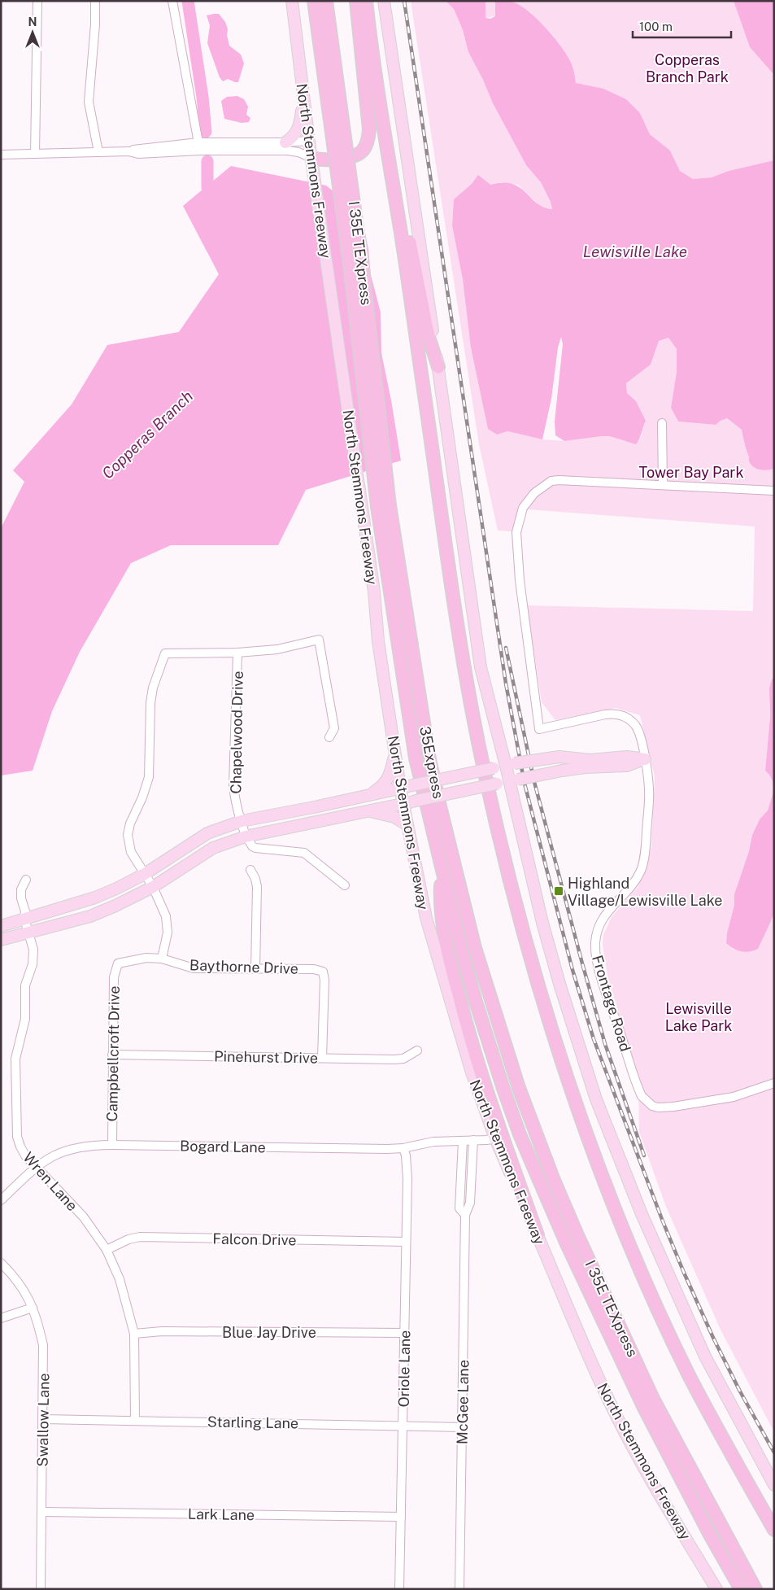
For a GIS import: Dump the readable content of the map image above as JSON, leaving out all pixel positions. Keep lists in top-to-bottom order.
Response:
{
  "streets": {
    "highway": ["North Stemmons Freeway", "I 35E TEXpress", "35Express"],
    "street": [
      "Chapelwood Drive",
      "Baythorne Drive",
      "Frontage Road",
      "Campbellcroft Drive",
      "Pinehurst Drive",
      "Bogard Lane",
      "Wren Lane",
      "Falcon Drive",
      "Blue Jay Drive",
      "Oriole Lane",
      "McGee Lane",
      "Swallow Lane",
      "Starling Lane",
      "Lark Lane"
    ]
  },
  "crossings": [
    ["North Stemmons Freeway", "I 35E TEXpress"],
    ["North Stemmons Freeway", "35Express"],
    ["North Stemmons Freeway", "Bogard Lane"],
    ["I 35E TEXpress", "35Express"],
    ["Baythorne Drive", "Campbellcroft Drive"],
    ["Baythorne Drive", "Pinehurst Drive"],
    ["Campbellcroft Drive", "Pinehurst Drive"],
    ["Campbellcroft Drive", "Bogard Lane"],
    ["Bogard Lane", "Wren Lane"],
    ["Bogard Lane", "Oriole Lane"],
    ["Bogard Lane", "McGee Lane"],
    ["Wren Lane", "Falcon Drive"],
    ["Wren Lane", "Blue Jay Drive"],
    ["Wren Lane", "Starling Lane"],
    ["Falcon Drive", "Oriole Lane"],
    ["Blue Jay Drive", "Oriole Lane"],
    ["Oriole Lane", "Starling Lane"],
    ["Oriole Lane", "Lark Lane"],
    ["McGee Lane", "Starling Lane"],
    ["Swallow Lane", "Starling Lane"],
    ["Swallow Lane", "Lark Lane"]
  ],
  "water": ["Lewisville Lake", "Copperas Branch"],
  "parks": ["Copperas Branch Park", "Tower Bay Park", "Lewisville Lake Park"],
  "places": {
    "transit": ["Highland Village/Lewisville Lake"]
  },
  "scale_bar": "100 m",
  "north": "top"
}
